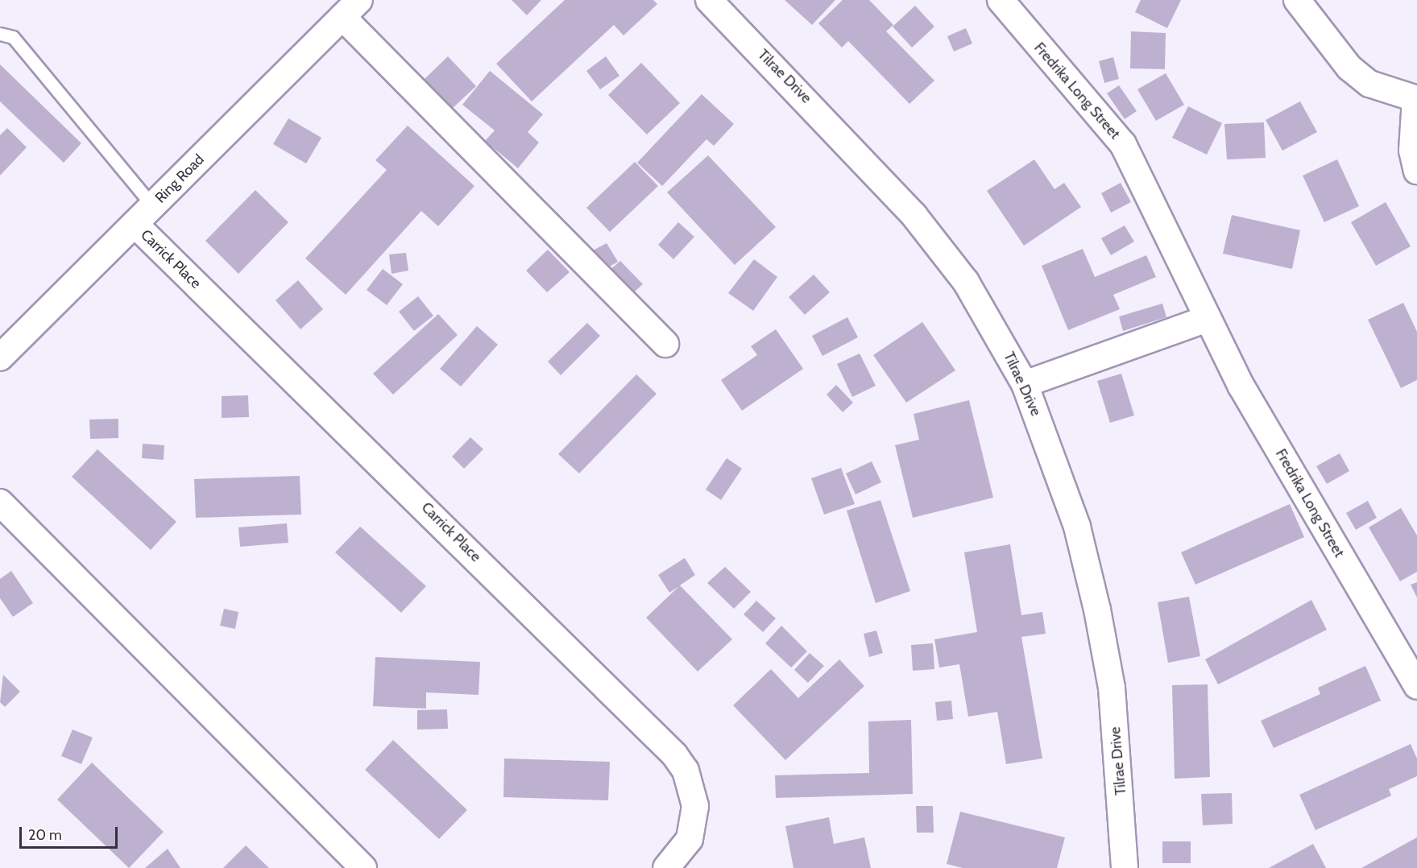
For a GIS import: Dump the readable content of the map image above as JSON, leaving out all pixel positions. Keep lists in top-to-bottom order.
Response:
{
  "streets": {
    "street": [
      "Tilrae Drive",
      "Fredrika Long Street",
      "Ring Road",
      "Carrick Place"
    ]
  },
  "crossings": [
    ["Ring Road", "Carrick Place"]
  ],
  "scale_bar": "20 m"
}
